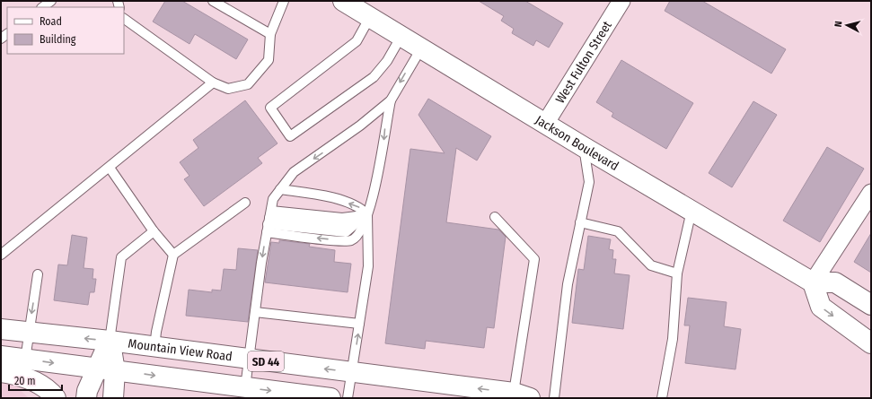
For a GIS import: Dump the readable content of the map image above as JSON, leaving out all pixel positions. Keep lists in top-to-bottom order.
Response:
{
  "streets": {
    "main road": ["Jackson Boulevard", "Mountain View Road", "SD 44"],
    "street": ["West Fulton Street"]
  },
  "crossings": [
    ["West Fulton Street", "Jackson Boulevard"]
  ],
  "legend": ["Road", "Building"],
  "scale_bar": "20 m",
  "north": "left"
}
